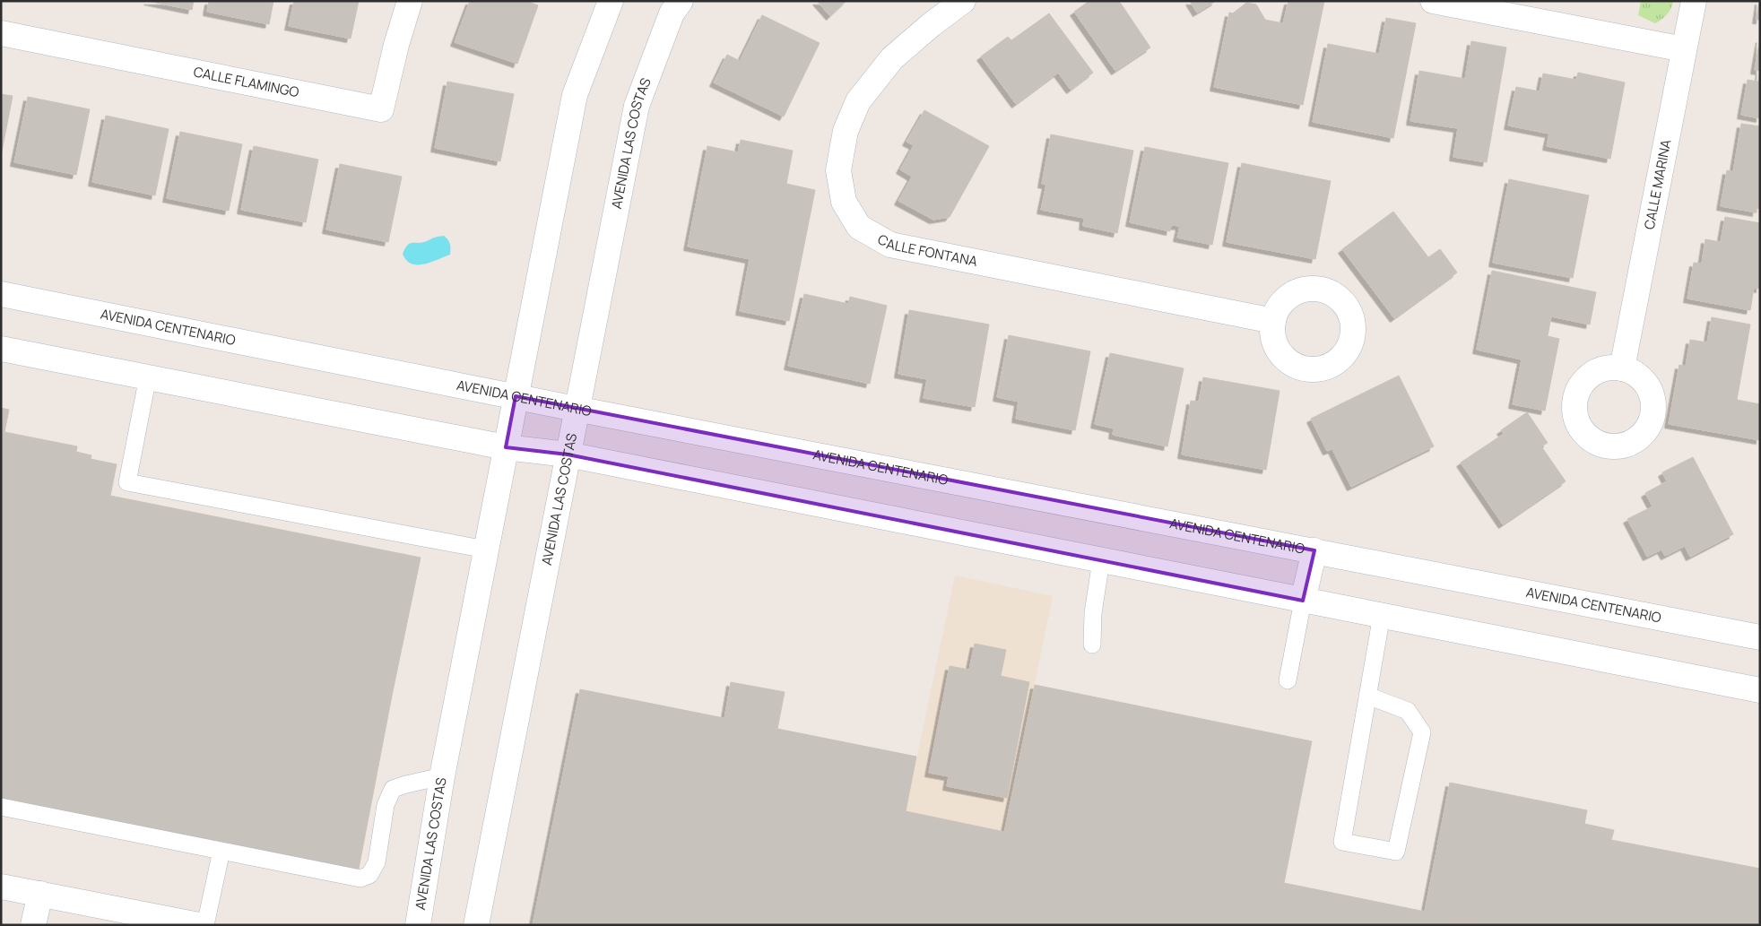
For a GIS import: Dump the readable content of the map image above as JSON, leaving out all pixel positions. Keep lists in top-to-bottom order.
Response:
{
  "streets": {
    "street": [
      "CALLE FLAMINGO",
      "AVENIDA LAS COSTAS",
      "CALLE MARINA",
      "CALLE FONTANA",
      "AVENIDA CENTENARIO"
    ]
  },
  "crossings": [
    ["AVENIDA LAS COSTAS", "AVENIDA CENTENARIO"]
  ]
}
